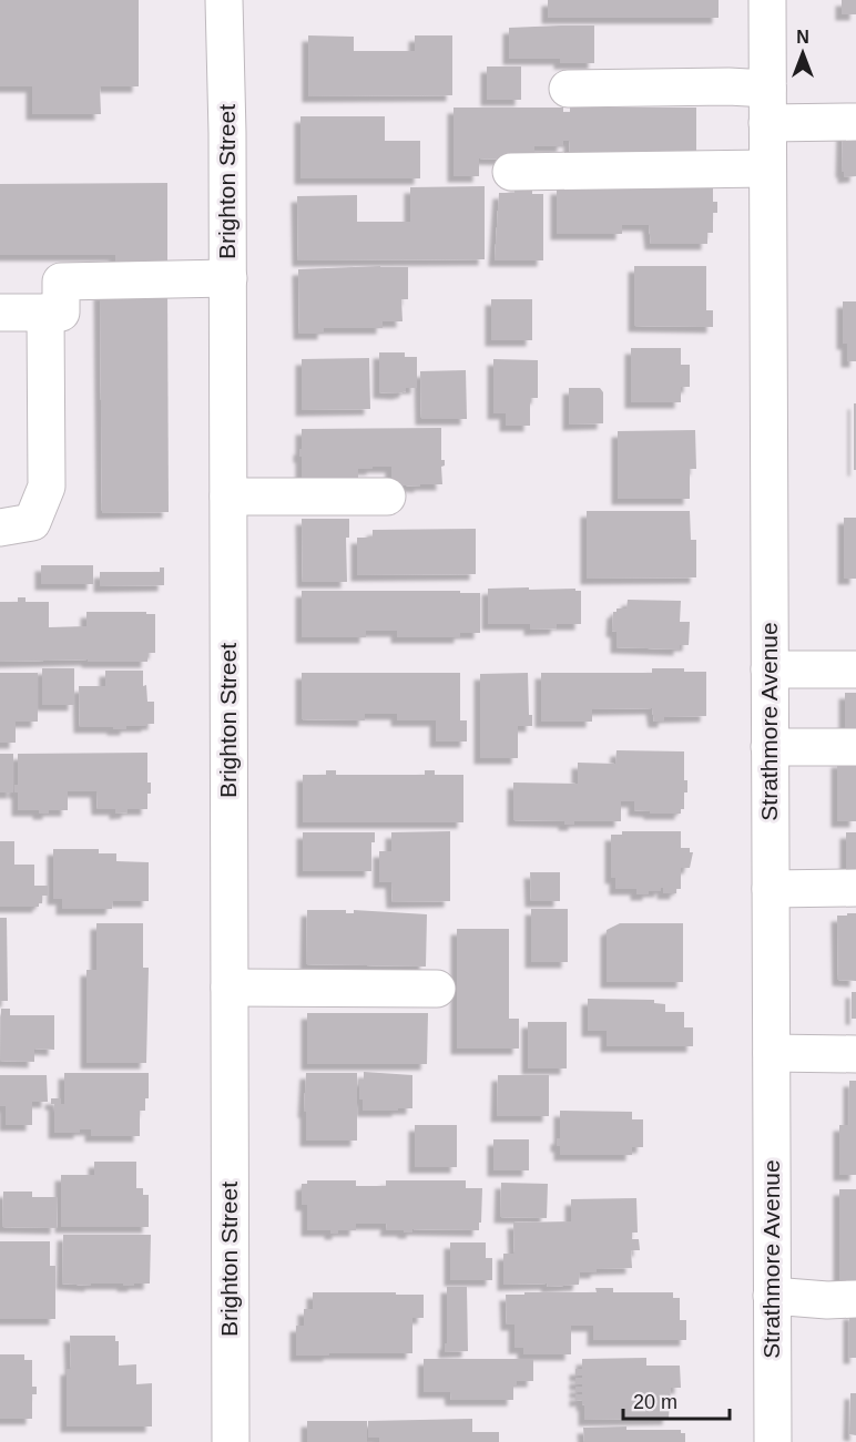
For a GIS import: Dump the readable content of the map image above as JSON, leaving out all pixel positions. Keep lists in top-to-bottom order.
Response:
{
  "streets": {
    "street": ["Brighton Street", "Strathmore Avenue"]
  },
  "scale_bar": "20 m",
  "north": "top"
}
